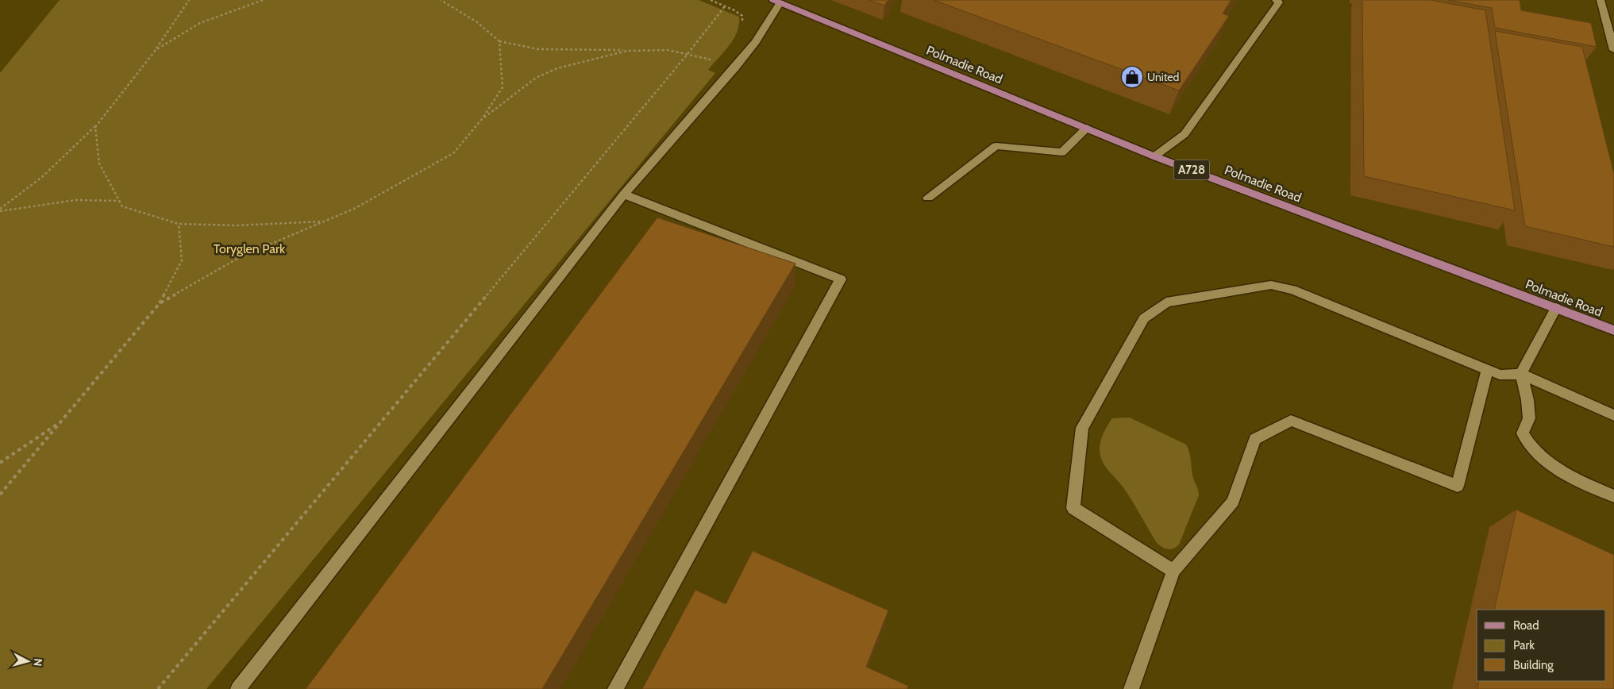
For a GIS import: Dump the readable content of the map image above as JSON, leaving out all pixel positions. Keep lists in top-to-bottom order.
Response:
{
  "streets": {
    "main road": ["Polmadie Road", "A728"]
  },
  "parks": ["Toryglen Park"],
  "places": {
    "shop": ["United"]
  },
  "legend": ["Road", "Park", "Building"],
  "north": "right"
}
